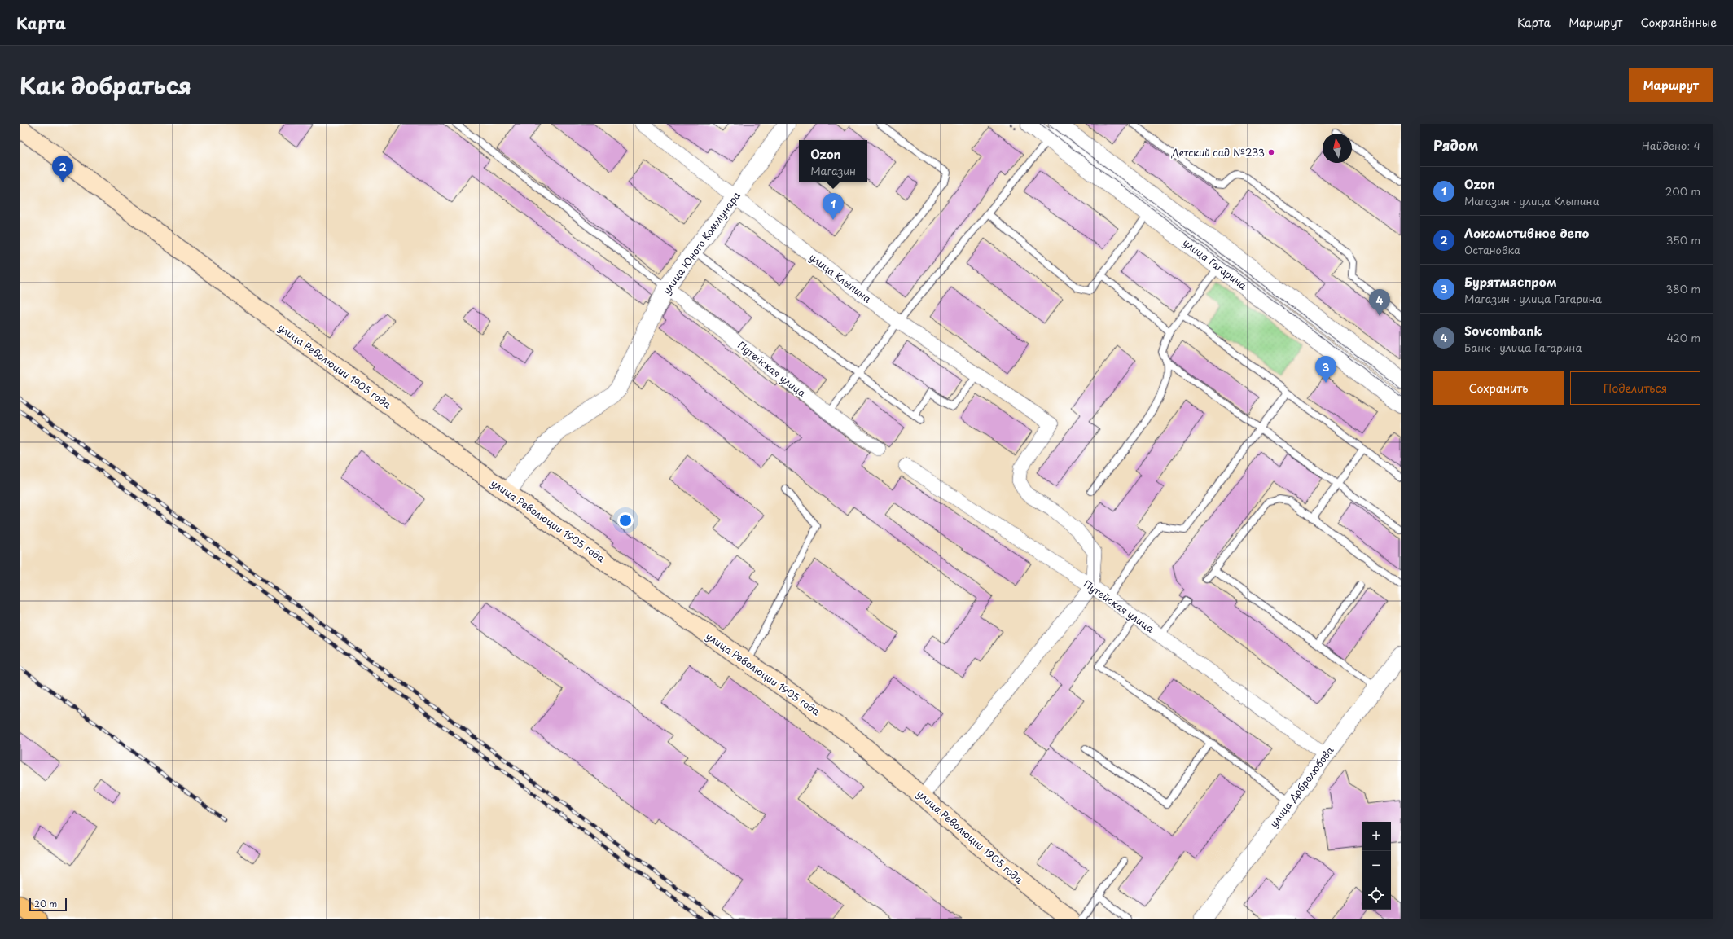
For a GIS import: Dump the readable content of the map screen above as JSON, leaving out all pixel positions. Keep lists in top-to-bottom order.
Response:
{
  "streets": {
    "main road": ["улица Революции 1905 года"],
    "street": [
      "улица Юного Коммунара",
      "улица Гагарина",
      "улица Клыпина",
      "Путейская улица",
      "улица Добролюбова"
    ]
  },
  "crossings": [
    ["улица Юного Коммунара", "улица Клыпина"],
    ["улица Юного Коммунара", "улица Революции 1905 года"],
    ["улица Юного Коммунара", "Путейская улица"],
    ["улица Клыпина", "Путейская улица"],
    ["Путейская улица", "улица Добролюбова"]
  ],
  "places": ["Детский сад №233"],
  "scale_bar": "20 m",
  "north": "top",
  "page": {
    "header": "Карта",
    "nav": ["Карта", "Маршрут", "Сохранённые"],
    "title": "Как добраться",
    "buttons": [
      "Маршрут",
      ["Сохранить", "Поделиться"]
    ],
    "heading": ["Рядом", "Найдено: 4"],
    "popup": ["Ozon", "Магазин"],
    "pins": [
      "2",
      "1",
      "4",
      "3"
    ],
    "list": [
      {
        "mark": "1",
        "name": "Ozon",
        "note": "Магазин · улица Клыпина",
        "value": "200 m"
      },
      {
        "mark": "2",
        "name": "Локомотивное депо",
        "note": "Остановка",
        "value": "350 m"
      },
      {
        "mark": "3",
        "name": "Бурятмяспром",
        "note": "Магазин · улица Гагарина",
        "value": "380 m"
      },
      {
        "mark": "4",
        "name": "Sovcombank",
        "note": "Банк · улица Гагарина",
        "value": "420 m"
      }
    ],
    "map_buttons": ["+", "−"],
    "scale": "20 m"
  }
}
